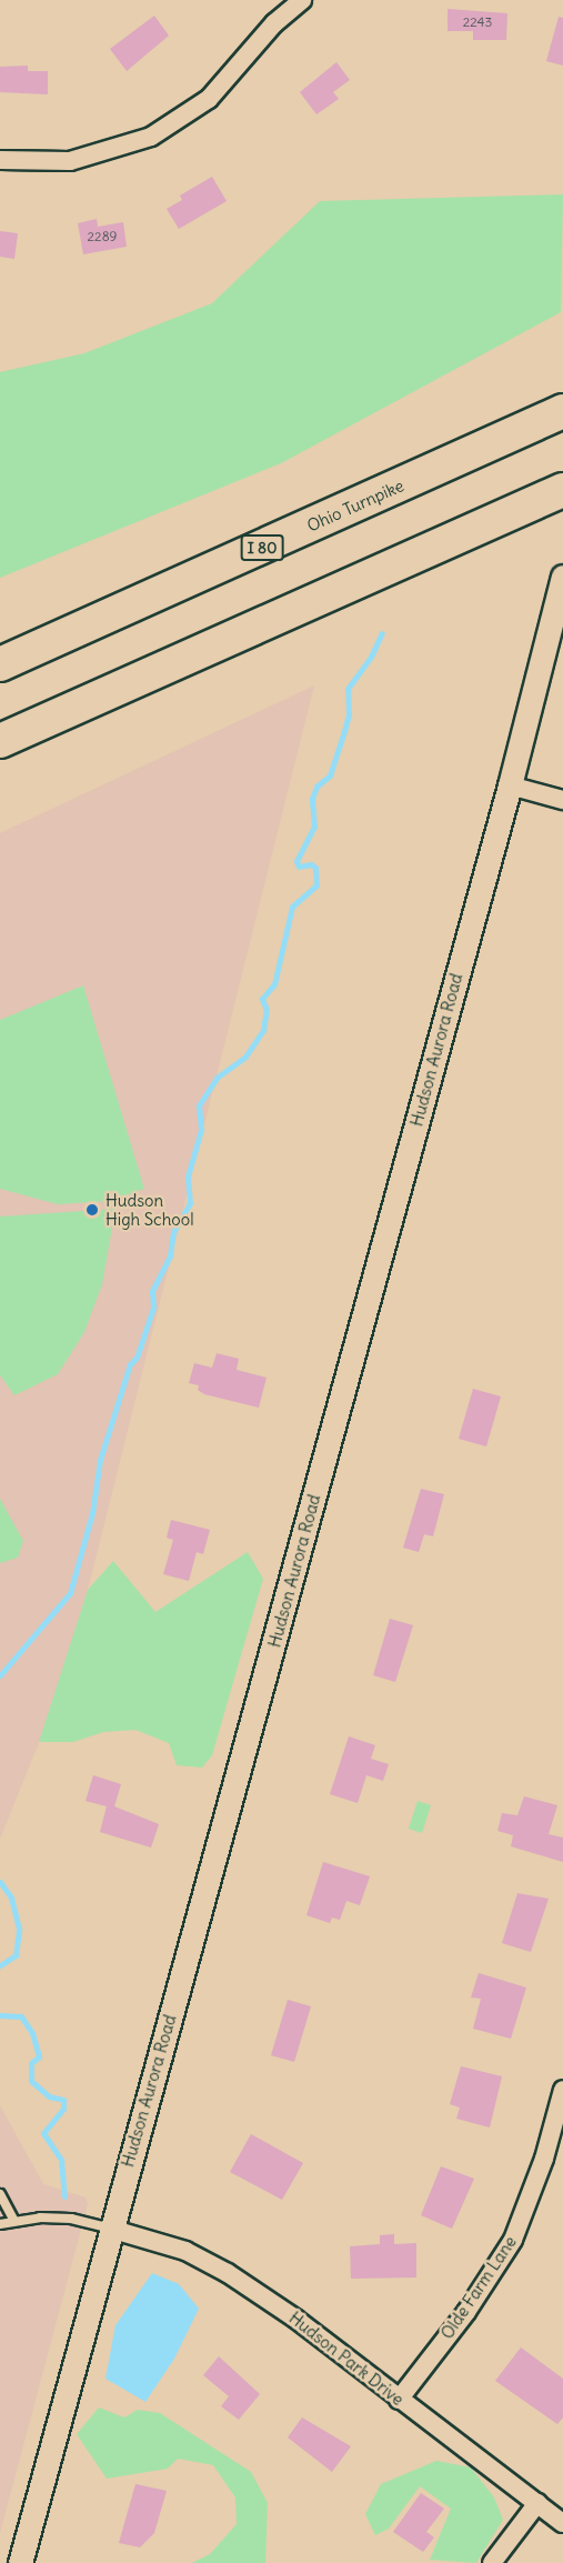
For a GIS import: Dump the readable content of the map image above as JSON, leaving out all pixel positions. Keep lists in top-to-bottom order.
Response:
{
  "streets": {
    "highway": ["Ohio Turnpike", "I 80"],
    "street": ["Hudson Aurora Road", "Olde Farm Lane", "Hudson Park Drive"]
  },
  "crossings": [
    ["Hudson Aurora Road", "Hudson Park Drive"],
    ["Olde Farm Lane", "Hudson Park Drive"]
  ],
  "places": ["Hudson High School"],
  "house_numbers": ["2243", "2289"]
}
